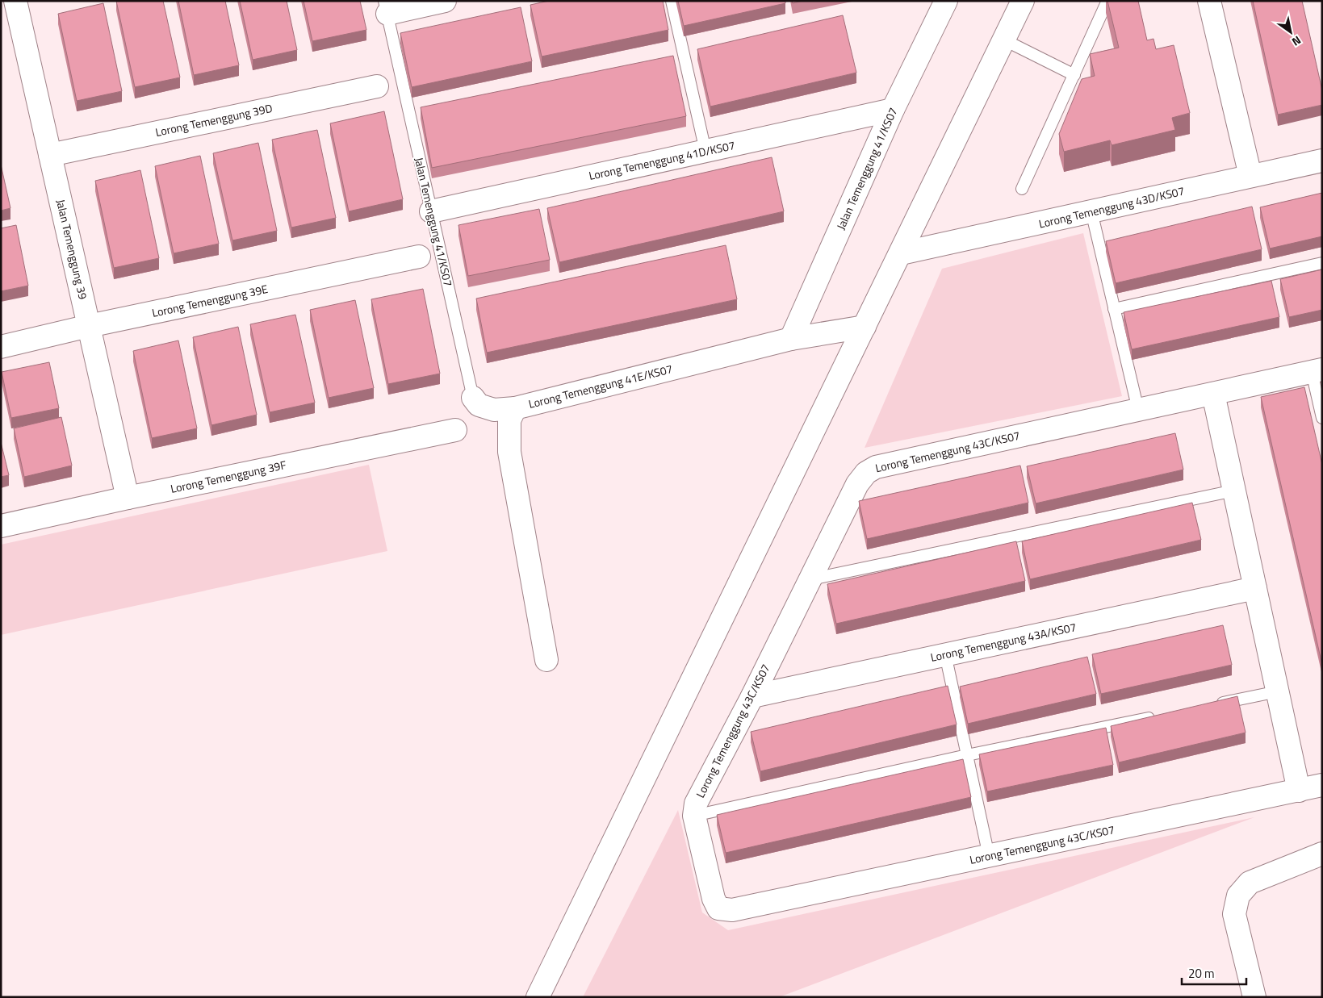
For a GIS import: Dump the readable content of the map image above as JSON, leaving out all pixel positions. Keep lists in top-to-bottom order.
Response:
{
  "streets": {
    "street": [
      "Lorong Temenggung 39D",
      "Lorong Temenggung 41D/KS07",
      "Jalan Temenggung 41/KS07",
      "Lorong Temenggung 43D/KS07",
      "Jalan Temenggung 39",
      "Lorong Temenggung 39E",
      "Lorong Temenggung 41E/KS07",
      "Lorong Temenggung 43C/KS07",
      "Lorong Temenggung 39F",
      "Lorong Temenggung 43A/KS07"
    ]
  },
  "crossings": [
    ["Lorong Temenggung 39D", "Jalan Temenggung 39"],
    ["Lorong Temenggung 41D/KS07", "Jalan Temenggung 41/KS07"],
    ["Jalan Temenggung 41/KS07", "Lorong Temenggung 41E/KS07"],
    ["Jalan Temenggung 39", "Lorong Temenggung 39E"],
    ["Jalan Temenggung 39", "Lorong Temenggung 39F"],
    ["Lorong Temenggung 43C/KS07", "Lorong Temenggung 43A/KS07"]
  ],
  "scale_bar": "20 m",
  "north": "bottom right"
}
